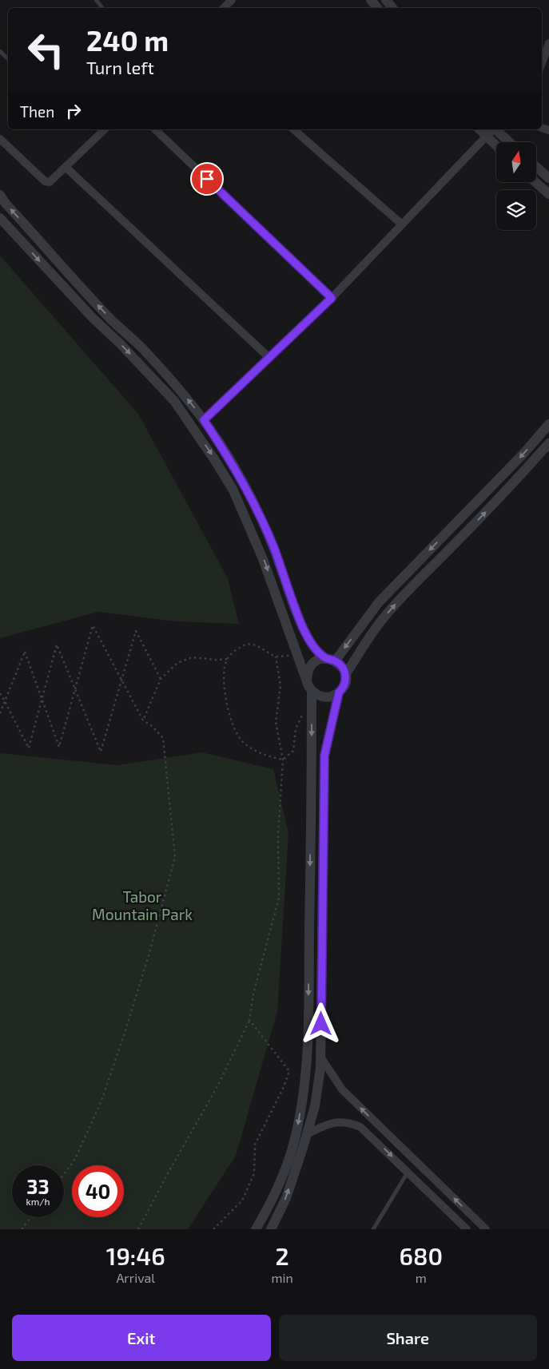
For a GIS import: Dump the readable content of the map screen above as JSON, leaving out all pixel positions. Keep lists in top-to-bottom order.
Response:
{
  "parks": ["Tabor Mountain Park"],
  "north": "top",
  "page": {
    "turn": ["240 m", "Turn left"],
    "then": "Then",
    "speed": "33 km/h",
    "limit": "40",
    "eta": [
      "19:46",
      "Arrival",
      "2",
      "min",
      "680",
      "m"
    ],
    "buttons": ["Exit", "Share"]
  }
}
